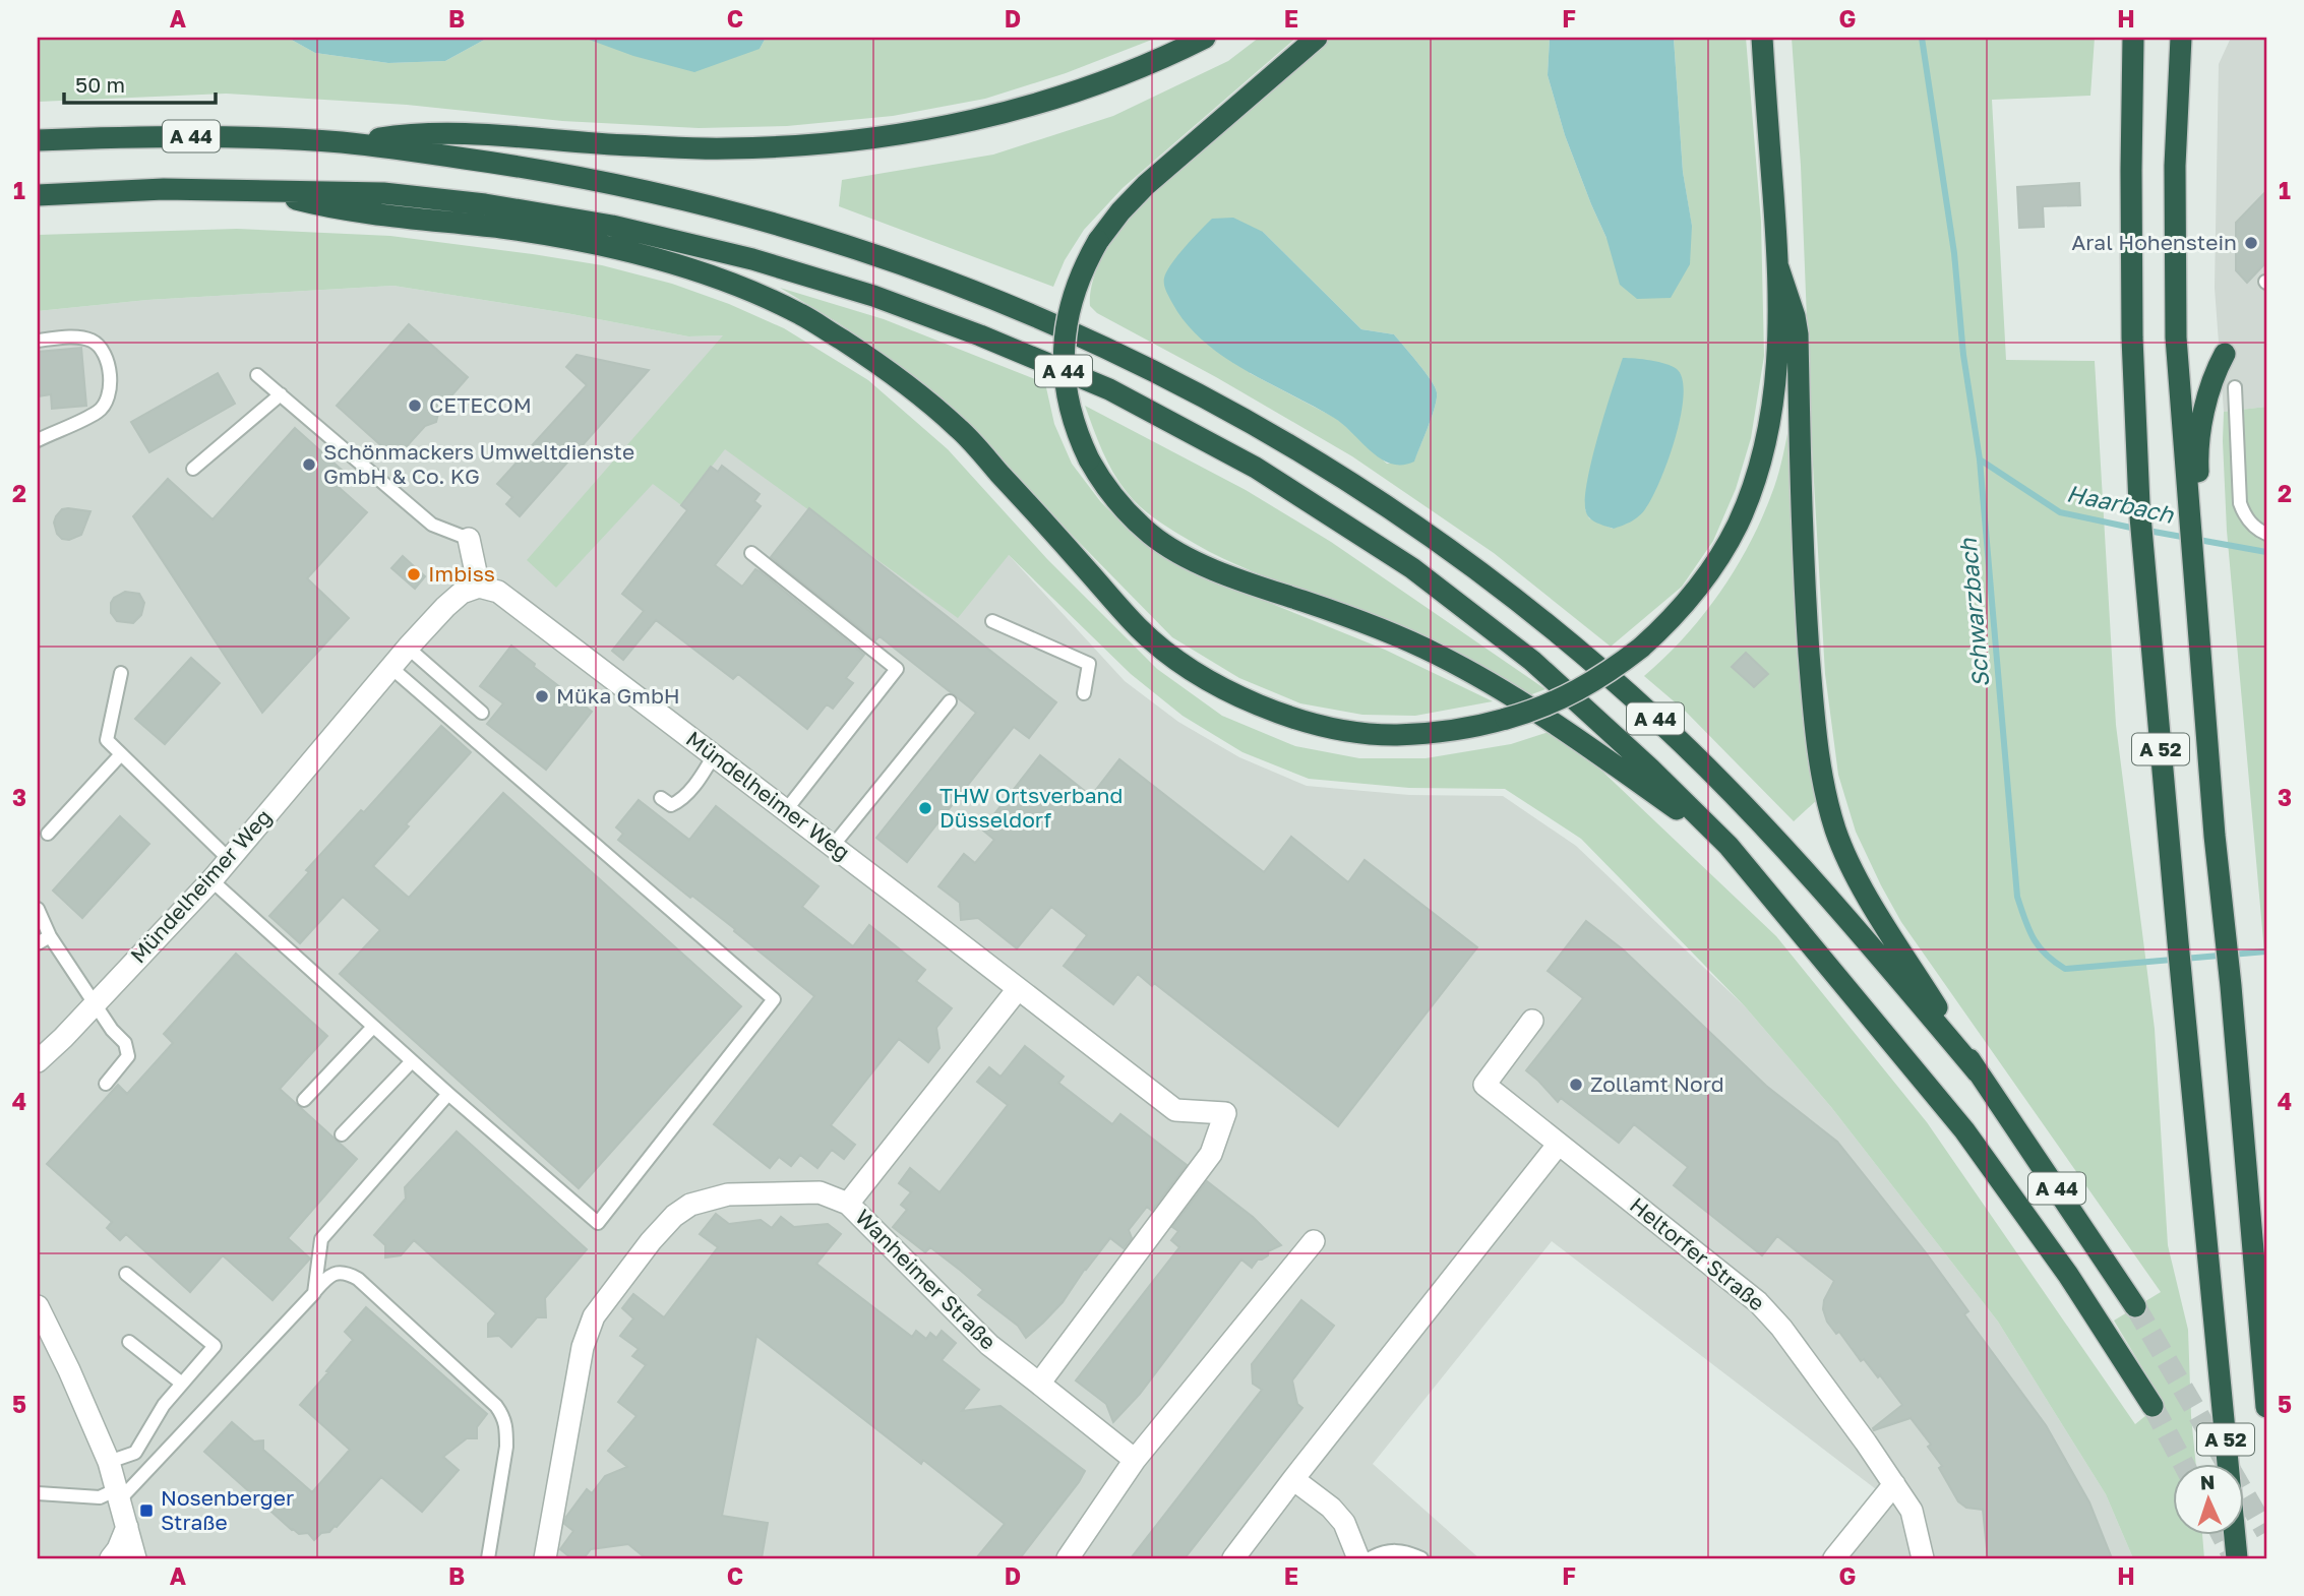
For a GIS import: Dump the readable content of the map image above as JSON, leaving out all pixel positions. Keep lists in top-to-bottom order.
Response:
{
  "streets": {
    "highway": ["A 44", "A 52"],
    "street": ["Mündelheimer Weg", "Heltorfer Straße", "Wanheimer Straße"]
  },
  "crossings": [
    ["Mündelheimer Weg", "Wanheimer Straße"]
  ],
  "water": ["Haarbach", "Schwarzbach"],
  "places": {
    "other": [
      "Aral Hohenstein",
      "CETECOM",
      "Schönmackers Umweltdienste GmbH & Co. KG",
      "Imbiss",
      "Müka GmbH",
      "THW Ortsverband Düsseldorf",
      "Zollamt Nord"
    ],
    "transit": ["Nosenberger Straße"]
  },
  "scale_bar": "50 m",
  "north": "top",
  "grid": {
    "columns": [
      "A",
      "B",
      "C",
      "D",
      "E",
      "F",
      "G",
      "H"
    ],
    "rows": [
      "1",
      "2",
      "3",
      "4",
      "5"
    ]
  }
}
